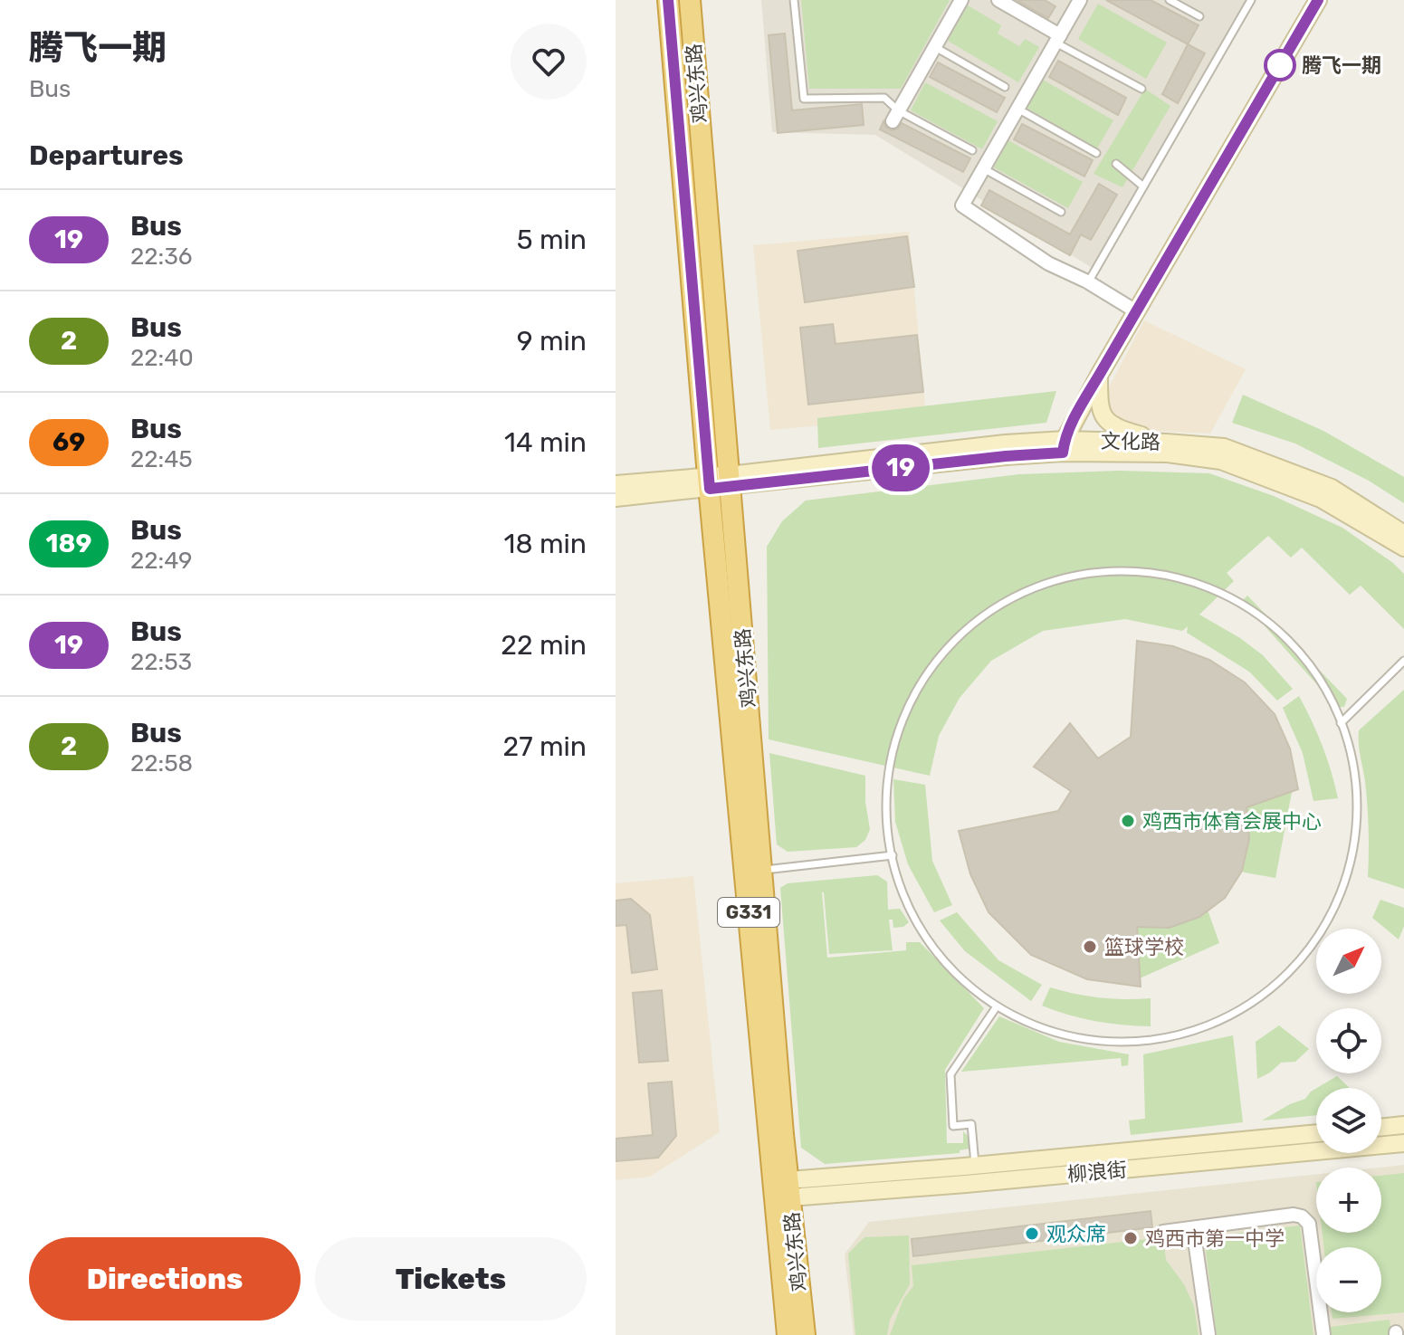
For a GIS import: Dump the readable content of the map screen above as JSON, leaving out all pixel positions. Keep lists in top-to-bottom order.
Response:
{
  "streets": {
    "highway": ["鸡兴东路", "G331"],
    "main road": ["文化路", "柳浪街"]
  },
  "crossings": [
    ["鸡兴东路", "文化路"],
    ["鸡兴东路", "柳浪街"]
  ],
  "places": [
    "腾飞一期",
    "鸡西市体育会展中心",
    "篮球学校",
    "观众席",
    "鸡西市第一中学"
  ],
  "lines": ["bus line 19"],
  "north": "top right",
  "page": {
    "heading": [
      ["腾飞一期", "Bus"],
      "Departures"
    ],
    "on_map": "19",
    "list": [
      {
        "mark": "19",
        "name": "Bus",
        "note": "22:36",
        "value": "5 min"
      },
      {
        "mark": "2",
        "name": "Bus",
        "note": "22:40",
        "value": "9 min"
      },
      {
        "mark": "69",
        "name": "Bus",
        "note": "22:45",
        "value": "14 min"
      },
      {
        "mark": "189",
        "name": "Bus",
        "note": "22:49",
        "value": "18 min"
      },
      {
        "mark": "19",
        "name": "Bus",
        "note": "22:53",
        "value": "22 min"
      },
      {
        "mark": "2",
        "name": "Bus",
        "note": "22:58",
        "value": "27 min"
      }
    ],
    "map_buttons": ["+", "−"],
    "buttons": ["Directions", "Tickets"]
  }
}
